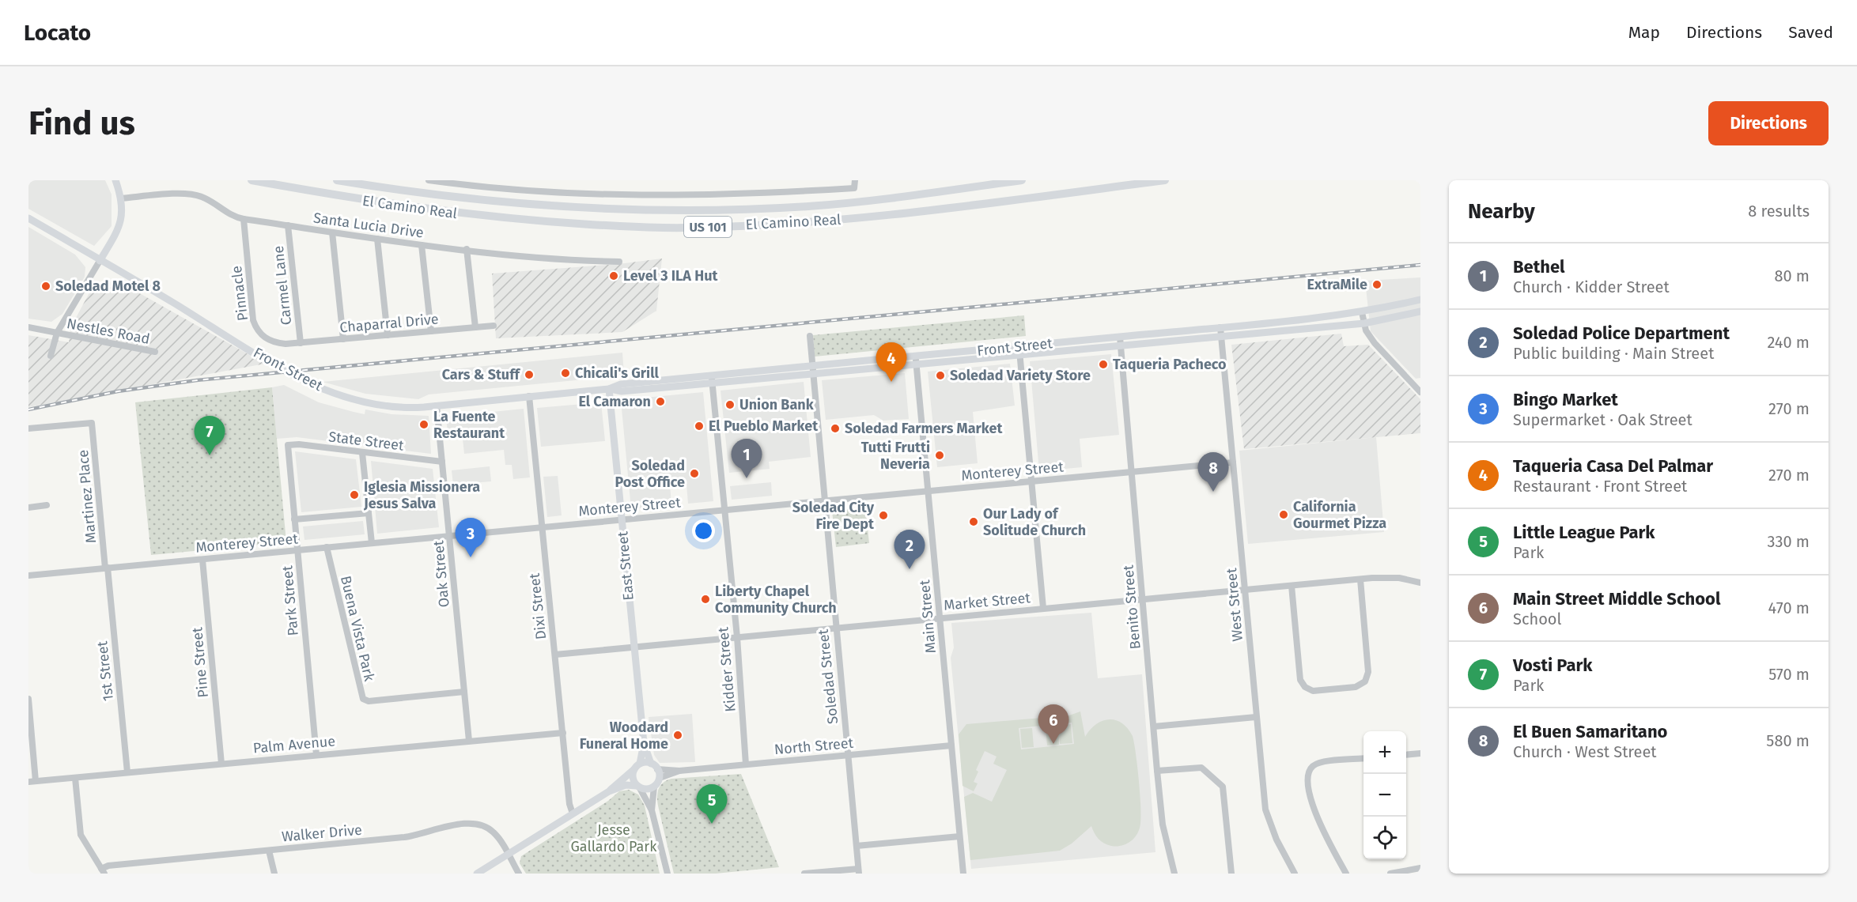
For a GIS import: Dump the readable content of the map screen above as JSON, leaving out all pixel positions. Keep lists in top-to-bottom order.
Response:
{
  "streets": {
    "highway": ["El Camino Real", "US 101"],
    "main road": ["Front Street", "East Street"],
    "street": [
      "Santa Lucia Drive",
      "Carmel Lane",
      "Pinnacle",
      "Chaparral Drive",
      "Nestles Road",
      "State Street",
      "Monterey Street",
      "Martinez Place",
      "Oak Street",
      "Park Street",
      "Market Street",
      "West Street",
      "Dixi Street",
      "Benito Street",
      "Main Street",
      "Buena Vista Park",
      "Pine Street",
      "Kidder Street",
      "1st Street",
      "Soledad Street",
      "Palm Avenue",
      "North Street",
      "Walker Drive"
    ]
  },
  "crossings": [
    ["Santa Lucia Drive", "Carmel Lane"],
    ["Santa Lucia Drive", "Pinnacle"],
    ["Carmel Lane", "Chaparral Drive"],
    ["Pinnacle", "Chaparral Drive"],
    ["Nestles Road", "Front Street"],
    ["Front Street", "East Street"],
    ["Front Street", "Oak Street"],
    ["Front Street", "West Street"],
    ["Front Street", "Dixi Street"],
    ["Front Street", "Benito Street"],
    ["Front Street", "Main Street"],
    ["Front Street", "Kidder Street"],
    ["Front Street", "Soledad Street"],
    ["State Street", "Oak Street"],
    ["State Street", "Park Street"],
    ["Monterey Street", "Martinez Place"],
    ["Monterey Street", "East Street"],
    ["Monterey Street", "Oak Street"],
    ["Monterey Street", "Park Street"],
    ["Monterey Street", "West Street"],
    ["Monterey Street", "Dixi Street"],
    ["Monterey Street", "Benito Street"],
    ["Monterey Street", "Main Street"],
    ["Monterey Street", "Buena Vista Park"],
    ["Monterey Street", "Pine Street"],
    ["Monterey Street", "Kidder Street"],
    ["Monterey Street", "1st Street"],
    ["Monterey Street", "Soledad Street"],
    ["Martinez Place", "1st Street"],
    ["East Street", "Market Street"],
    ["East Street", "North Street"],
    ["Oak Street", "Buena Vista Park"],
    ["Oak Street", "Palm Avenue"],
    ["Park Street", "Palm Avenue"],
    ["Market Street", "West Street"],
    ["Market Street", "Dixi Street"],
    ["Market Street", "Benito Street"],
    ["Market Street", "Main Street"],
    ["Market Street", "Kidder Street"],
    ["Market Street", "Soledad Street"],
    ["Dixi Street", "Palm Avenue"],
    ["Main Street", "North Street"],
    ["Pine Street", "Palm Avenue"],
    ["Kidder Street", "North Street"],
    ["1st Street", "Palm Avenue"],
    ["Soledad Street", "North Street"]
  ],
  "parks": ["Jesse Gallardo Park"],
  "places": [
    "Level 3 ILA Hut",
    "ExtraMile",
    "Soledad Motel 8",
    "Taqueria Pacheco",
    "Chicali's Grill",
    "Cars & Stuff",
    "Soledad Variety Store",
    "El Camaron",
    "Union Bank",
    "La Fuente Restaurant",
    "El Pueblo Market",
    "Soledad Farmers Market",
    "Tutti Frutti Neveria",
    "Soledad Post Office",
    "Iglesia Missionera Jesus Salva",
    "California Gourmet Pizza",
    "Soledad City Fire Dept",
    "Our Lady of Solitude Church",
    "Liberty Chapel Community Church",
    "Woodard Funeral Home"
  ],
  "page": {
    "header": "Locato",
    "nav": ["Map", "Directions", "Saved"],
    "buttons": "Directions",
    "title": "Find us",
    "heading": ["Nearby", "8 results"],
    "list": [
      {
        "mark": "1",
        "name": "Bethel",
        "note": "Church · Kidder Street",
        "value": "80 m"
      },
      {
        "mark": "2",
        "name": "Soledad Police Department",
        "note": "Public building · Main Street",
        "value": "240 m"
      },
      {
        "mark": "3",
        "name": "Bingo Market",
        "note": "Supermarket · Oak Street",
        "value": "270 m"
      },
      {
        "mark": "4",
        "name": "Taqueria Casa Del Palmar",
        "note": "Restaurant · Front Street",
        "value": "270 m"
      },
      {
        "mark": "5",
        "name": "Little League Park",
        "note": "Park",
        "value": "330 m"
      },
      {
        "mark": "6",
        "name": "Main Street Middle School",
        "note": "School",
        "value": "470 m"
      },
      {
        "mark": "7",
        "name": "Vosti Park",
        "note": "Park",
        "value": "570 m"
      },
      {
        "mark": "8",
        "name": "El Buen Samaritano",
        "note": "Church · West Street",
        "value": "580 m"
      }
    ],
    "pins": [
      "4",
      "7",
      "1",
      "8",
      "3",
      "2",
      "6",
      "5"
    ],
    "map_buttons": ["+", "−"]
  }
}
